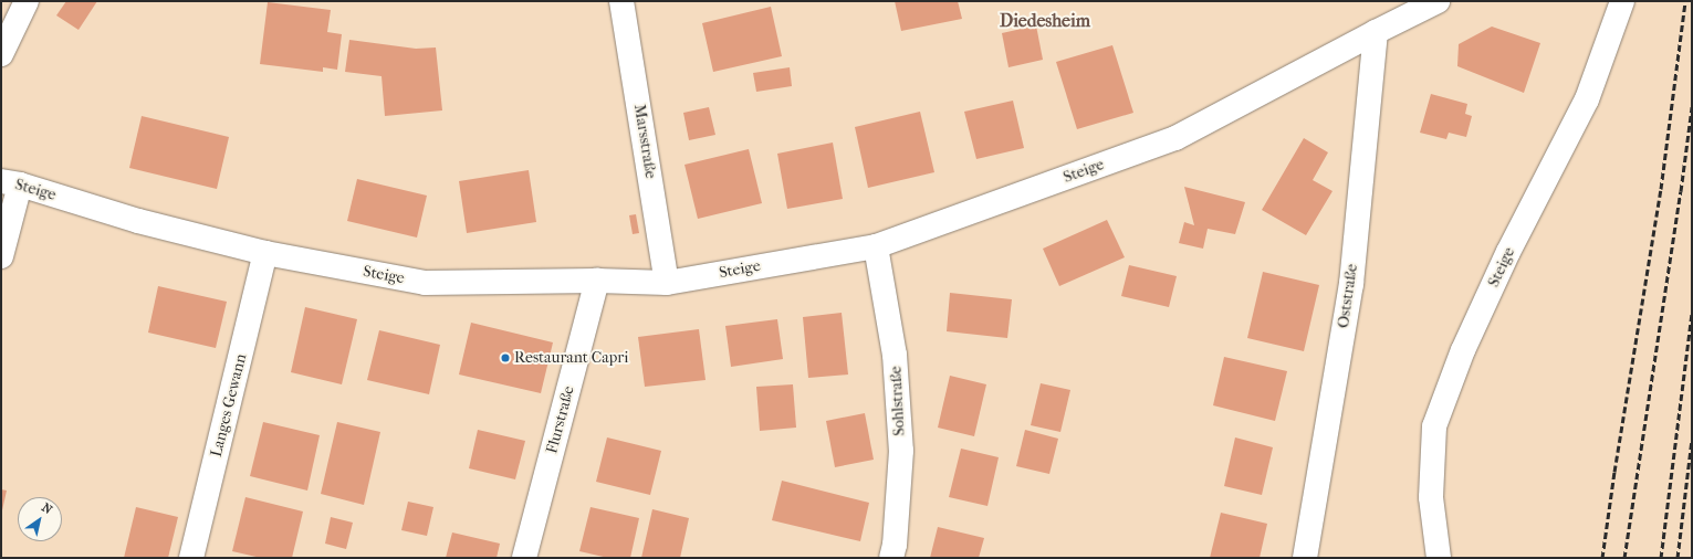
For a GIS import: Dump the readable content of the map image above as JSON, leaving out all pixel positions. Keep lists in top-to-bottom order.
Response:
{
  "streets": {
    "street": [
      "Marsstraße",
      "Steige",
      "Oststraße",
      "Sohlstraße",
      "Langes Gewann",
      "Flurstraße"
    ]
  },
  "crossings": [
    ["Marsstraße", "Steige"],
    ["Steige", "Oststraße"],
    ["Steige", "Sohlstraße"],
    ["Steige", "Langes Gewann"],
    ["Steige", "Flurstraße"]
  ],
  "districts": ["Diedesheim"],
  "places": ["Restaurant Capri"],
  "north": "top right"
}
